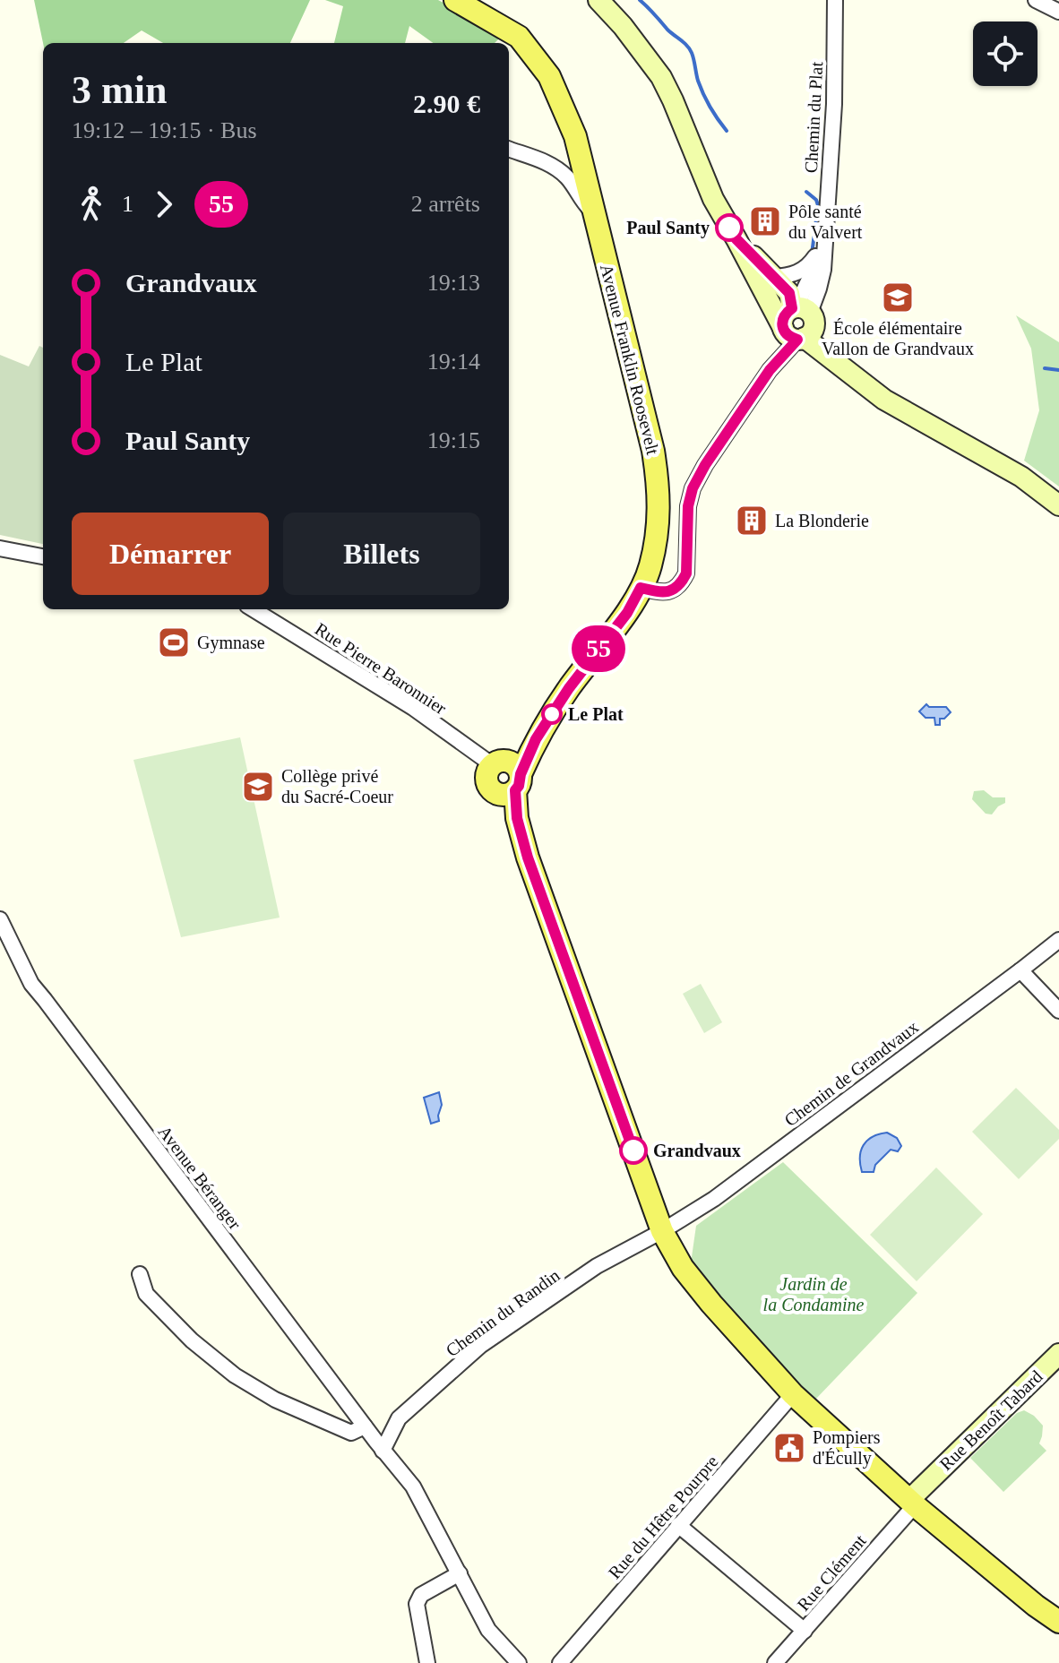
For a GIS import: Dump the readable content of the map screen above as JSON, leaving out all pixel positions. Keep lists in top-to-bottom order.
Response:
{
  "streets": {
    "main road": ["Avenue Franklin Roosevelt", "Rue Benoît Tabard"],
    "street": [
      "Chemin du Plat",
      "Rue Pierre Baronnier",
      "Chemin de Grandvaux",
      "Avenue Béranger",
      "Chemin du Randin",
      "Rue du Hêtre Pourpre",
      "Rue Clément"
    ]
  },
  "crossings": [
    ["Chemin du Plat", "Avenue Franklin Roosevelt"],
    ["Avenue Franklin Roosevelt", "Rue Pierre Baronnier"],
    ["Chemin de Grandvaux", "Chemin du Randin"],
    ["Avenue Béranger", "Chemin du Randin"],
    ["Rue Benoît Tabard", "Rue Clément"]
  ],
  "parks": ["Jardin de la Condamine"],
  "places": {
    "building": ["Pôle santé du Valvert", "La Blonderie"],
    "other": ["Paul Santy", "Le Plat", "Grandvaux"],
    "school or university": ["École élémentaire Vallon de Grandvaux", "Collège privé du Sacré-Coeur"],
    "sports": ["Gymnase"],
    "public building": ["Pompiers d'Écully"]
  },
  "lines": ["bus line 55"],
  "page": {
    "on_map": "55",
    "heading": ["3 min", "19:12 – 19:15 · Bus", "2.90 €"],
    "legs": ["1", "55", "2 arrêts"],
    "list": [
      {
        "name": "Grandvaux",
        "value": "19:13"
      },
      {
        "name": "Le Plat",
        "value": "19:14"
      },
      {
        "name": "Paul Santy",
        "value": "19:15"
      }
    ],
    "buttons": ["Démarrer", "Billets"]
  }
}
